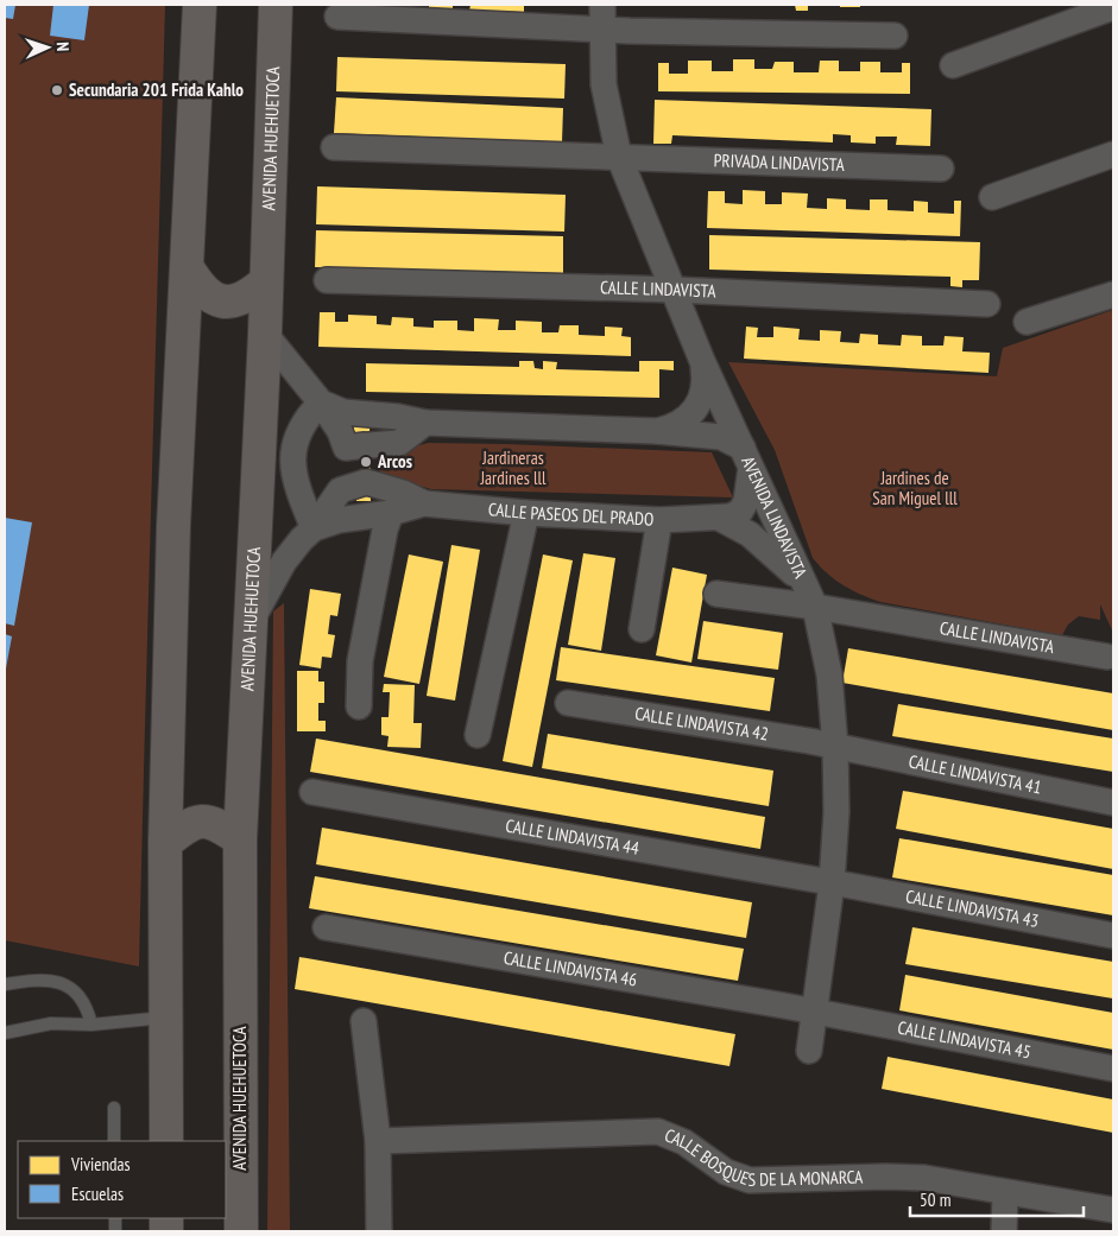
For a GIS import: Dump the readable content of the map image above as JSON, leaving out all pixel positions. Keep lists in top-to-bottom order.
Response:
{
  "streets": {
    "main road": ["AVENIDA HUEHUETOCA"],
    "street": [
      "PRIVADA LINDAVISTA",
      "CALLE LINDAVISTA",
      "CALLE PASEOS DEL PRADO",
      "AVENIDA LINDAVISTA",
      "CALLE LINDAVISTA 42",
      "CALLE LINDAVISTA 41",
      "CALLE LINDAVISTA 44",
      "CALLE LINDAVISTA 43",
      "CALLE LINDAVISTA 46",
      "CALLE LINDAVISTA 45",
      "CALLE BOSQUES DE LA MONARCA"
    ]
  },
  "crossings": [
    ["PRIVADA LINDAVISTA", "AVENIDA LINDAVISTA"],
    ["CALLE LINDAVISTA", "AVENIDA LINDAVISTA"],
    ["CALLE PASEOS DEL PRADO", "AVENIDA LINDAVISTA"],
    ["AVENIDA LINDAVISTA", "CALLE LINDAVISTA 42"],
    ["AVENIDA LINDAVISTA", "CALLE LINDAVISTA 41"],
    ["AVENIDA LINDAVISTA", "CALLE LINDAVISTA 44"],
    ["AVENIDA LINDAVISTA", "CALLE LINDAVISTA 43"],
    ["AVENIDA LINDAVISTA", "CALLE LINDAVISTA 46"],
    ["AVENIDA LINDAVISTA", "CALLE LINDAVISTA 45"],
    ["CALLE LINDAVISTA 42", "CALLE LINDAVISTA 41"],
    ["CALLE LINDAVISTA 44", "CALLE LINDAVISTA 43"],
    ["CALLE LINDAVISTA 46", "CALLE LINDAVISTA 45"]
  ],
  "parks": ["Jardineras Jardines lll", "Jardines de San Miguel lll"],
  "places": ["Secundaria 201 Frida Kahlo", "Arcos"],
  "legend": ["Viviendas", "Escuelas"],
  "scale_bar": "50 m",
  "north": "right"
}
